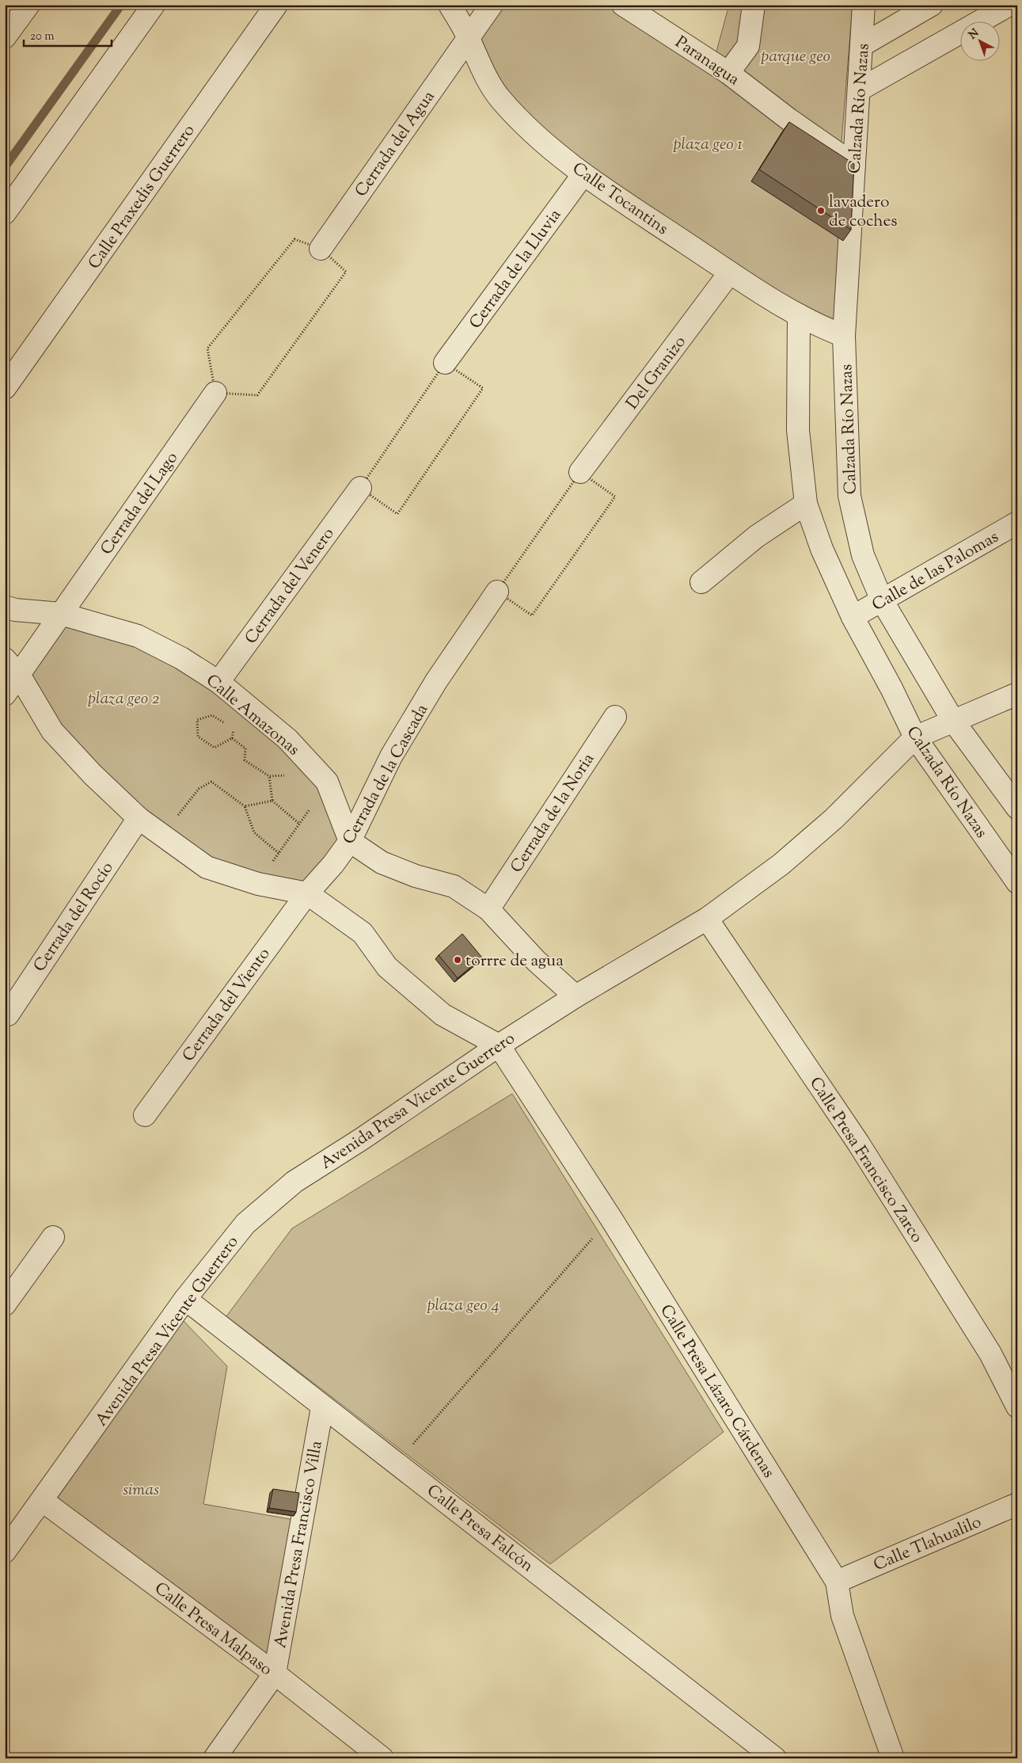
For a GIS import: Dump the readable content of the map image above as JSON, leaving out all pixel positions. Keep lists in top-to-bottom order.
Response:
{
  "streets": {
    "street": [
      "Paranagua",
      "Calzada Río Nazas",
      "Cerrada del Agua",
      "Calle Praxedis Guerrero",
      "Calle Tocantins",
      "Cerrada de la Lluvia",
      "Del Granizo",
      "Cerrada del Lago",
      "Calle de las Palomas",
      "Cerrada del Venero",
      "Calle Amazonas",
      "Cerrada de la Cascada",
      "Cerrada de la Noria",
      "Cerrada del Rocío",
      "Cerrada del Viento",
      "Avenida Presa Vicente Guerrero",
      "Calle Presa Francisco Zarco",
      "Calle Presa Lázaro Cárdenas",
      "Calle Presa Falcón",
      "Calle Tlahualilo",
      "Avenida Presa Francisco Villa",
      "Calle Presa Malpaso"
    ]
  },
  "crossings": [
    ["Paranagua", "Calzada Río Nazas"],
    ["Calzada Río Nazas", "Calle Tocantins"],
    ["Calzada Río Nazas", "Calle de las Palomas"],
    ["Calzada Río Nazas", "Avenida Presa Vicente Guerrero"],
    ["Cerrada del Agua", "Calle Tocantins"],
    ["Calle Tocantins", "Cerrada de la Lluvia"],
    ["Calle Tocantins", "Del Granizo"],
    ["Cerrada del Lago", "Calle Amazonas"],
    ["Cerrada del Venero", "Calle Amazonas"],
    ["Calle Amazonas", "Cerrada de la Cascada"],
    ["Cerrada de la Cascada", "Cerrada del Viento"],
    ["Avenida Presa Vicente Guerrero", "Calle Presa Francisco Zarco"],
    ["Avenida Presa Vicente Guerrero", "Calle Presa Lázaro Cárdenas"],
    ["Avenida Presa Vicente Guerrero", "Calle Presa Falcón"],
    ["Avenida Presa Vicente Guerrero", "Calle Presa Malpaso"],
    ["Calle Presa Lázaro Cárdenas", "Calle Tlahualilo"],
    ["Calle Presa Falcón", "Avenida Presa Francisco Villa"],
    ["Avenida Presa Francisco Villa", "Calle Presa Malpaso"]
  ],
  "parks": [
    "parque geo",
    "plaza geo 1",
    "plaza geo 2",
    "plaza geo 4",
    "simas"
  ],
  "places": ["lavadero de coches", "torrre de agua"],
  "scale_bar": "20 m",
  "north": "top left"
}
